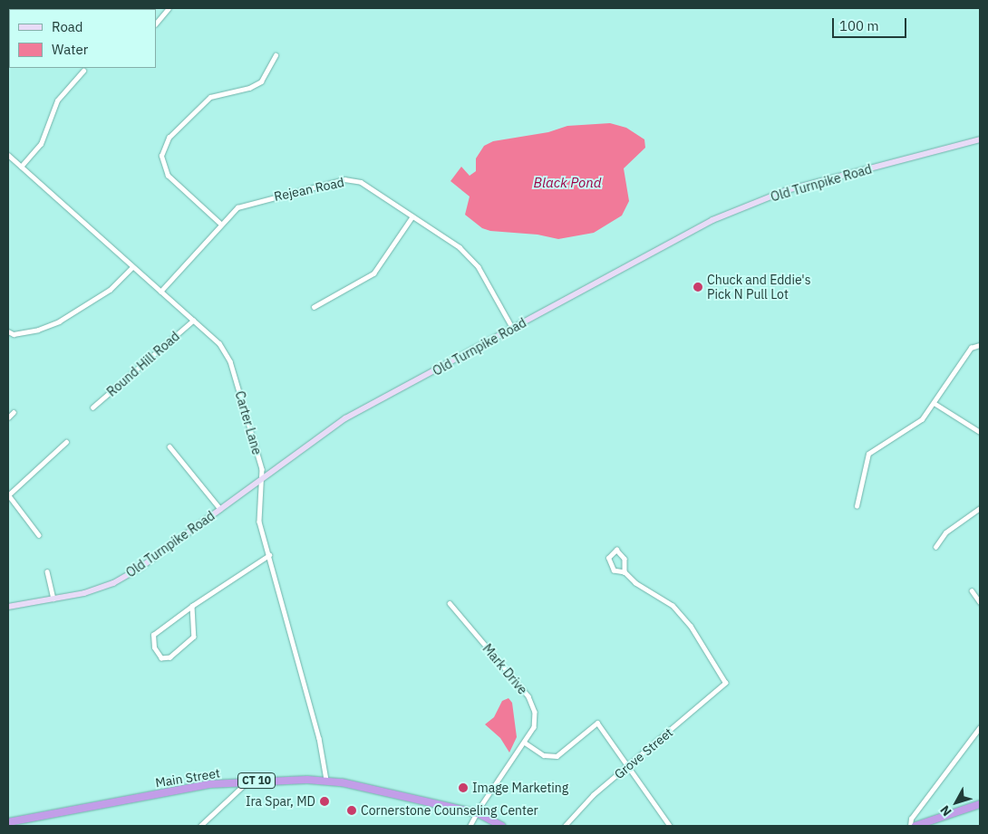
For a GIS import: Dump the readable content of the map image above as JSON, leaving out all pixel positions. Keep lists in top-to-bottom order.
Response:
{
  "streets": {
    "highway": ["Main Street", "CT 10"],
    "main road": ["Old Turnpike Road"],
    "street": [
      "Rejean Road",
      "Round Hill Road",
      "Carter Lane",
      "Mark Drive",
      "Grove Street"
    ]
  },
  "crossings": [
    ["Old Turnpike Road", "Rejean Road"],
    ["Old Turnpike Road", "Carter Lane"],
    ["Rejean Road", "Carter Lane"],
    ["Round Hill Road", "Carter Lane"],
    ["Carter Lane", "Main Street"],
    ["Mark Drive", "Main Street"]
  ],
  "water": ["Black Pond"],
  "places": [
    "Chuck and Eddie's Pick N Pull Lot",
    "Image Marketing",
    "Ira Spar, MD",
    "Cornerstone Counseling Center"
  ],
  "legend": ["Road", "Water"],
  "scale_bar": "100 m",
  "north": "bottom left"
}
